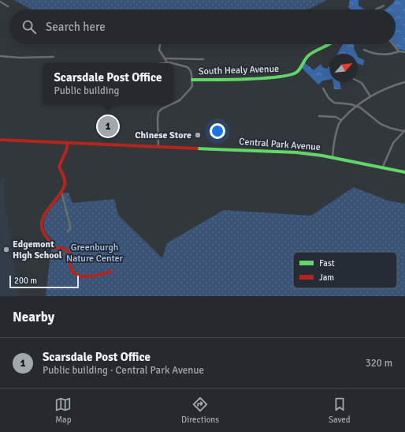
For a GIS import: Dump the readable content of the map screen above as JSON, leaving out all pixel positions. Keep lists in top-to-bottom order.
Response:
{
  "streets": {
    "main road": ["South Healy Avenue", "Central Park Avenue"]
  },
  "crossings": [
    ["South Healy Avenue", "Central Park Avenue"]
  ],
  "parks": ["Greenburgh Nature Center"],
  "places": ["Chinese Store", "Edgemont High School"],
  "legend": ["Fast", "Jam"],
  "scale_bar": "200 m",
  "north": "top right",
  "page": {
    "search": "Search here",
    "popup": ["Scarsdale Post Office", "Public building"],
    "pins": "1",
    "scale": "200 m",
    "heading": "Nearby",
    "list": [
      {
        "mark": "1",
        "name": "Scarsdale Post Office",
        "note": "Public building · Central Park Avenue",
        "value": "320 m"
      }
    ],
    "nav": ["Map", "Directions", "Saved"]
  }
}
